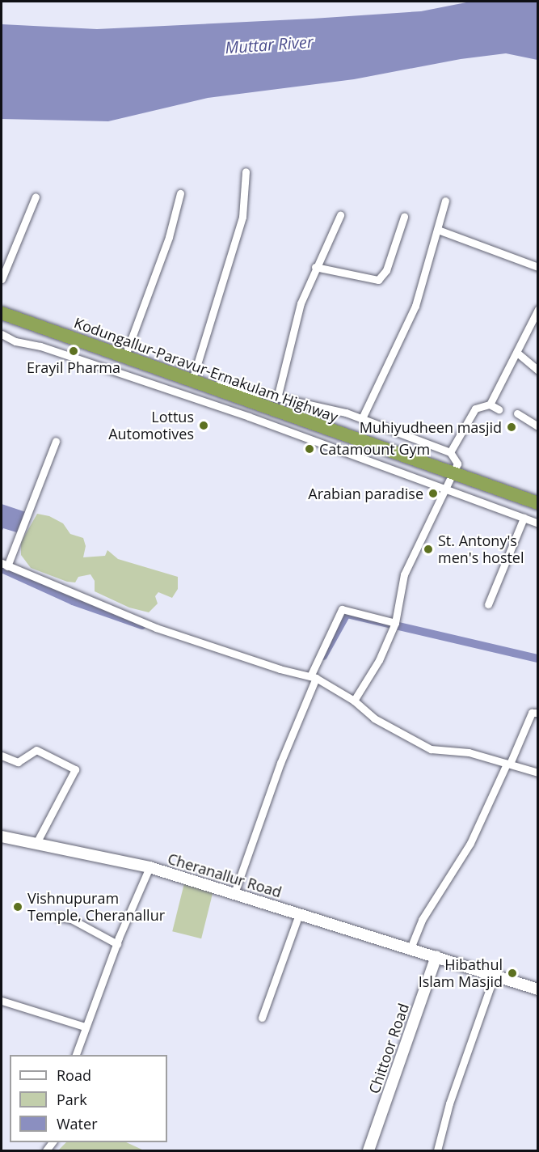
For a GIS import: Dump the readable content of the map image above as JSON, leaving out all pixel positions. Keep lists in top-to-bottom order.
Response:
{
  "streets": {
    "highway": ["Kodungallur-Paravur-Ernakulam Highway"],
    "main road": ["Cheranallur Road", "Chittoor Road"]
  },
  "crossings": [
    ["Cheranallur Road", "Chittoor Road"]
  ],
  "water": ["Muttar River"],
  "places": [
    "Erayil Pharma",
    "Lottus Automotives",
    "Muhiyudheen masjid",
    "Catamount Gym",
    "Arabian paradise",
    "St. Antony's men's hostel",
    "Vishnupuram Temple, Cheranallur",
    "Hibathul Islam Masjid"
  ],
  "legend": ["Road", "Park", "Water"]
}
